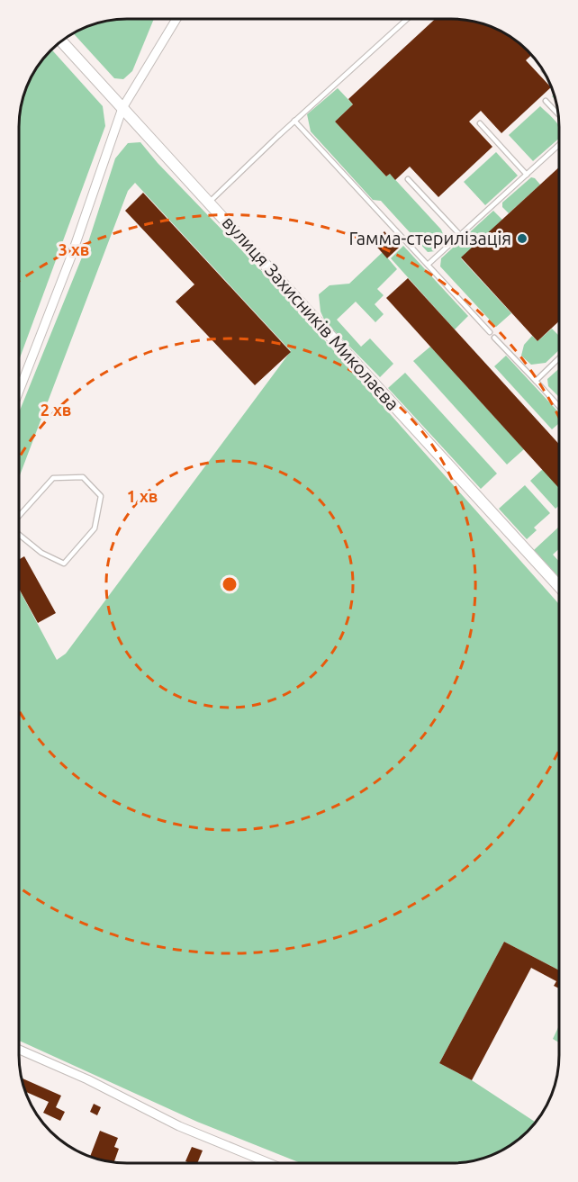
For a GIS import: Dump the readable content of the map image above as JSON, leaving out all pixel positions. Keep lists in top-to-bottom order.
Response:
{
  "streets": {
    "street": ["вулиця Захисників Миколаєва"]
  },
  "places": ["Гамма-стерилізація"],
  "rings": ["3 хв", "2 хв", "1 хв"]
}
